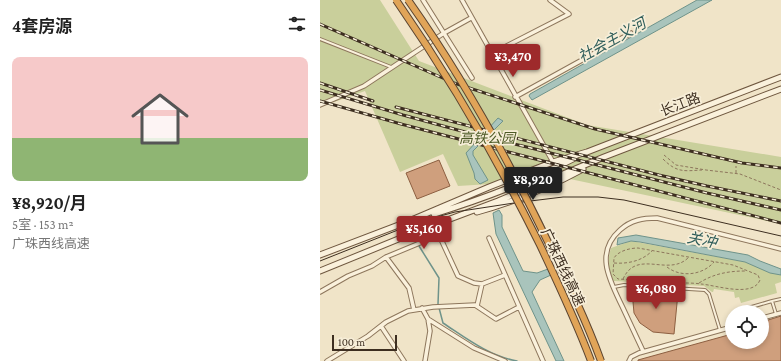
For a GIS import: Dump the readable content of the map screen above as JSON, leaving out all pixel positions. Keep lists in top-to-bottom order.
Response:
{
  "streets": {
    "highway": ["广珠西线高速"],
    "main road": ["长江路"]
  },
  "water": ["社会主义河", "关冲"],
  "parks": ["高铁公园"],
  "scale_bar": "100 m",
  "page": {
    "heading": "4套房源",
    "price": [
      "¥3,470",
      "¥8,920",
      "¥5,160",
      "¥6,080"
    ],
    "list": [
      {
        "name": "¥8,920/月",
        "note": "5室 · 153 m² · 广珠西线高速"
      }
    ],
    "scale": "100 m"
  }
}
